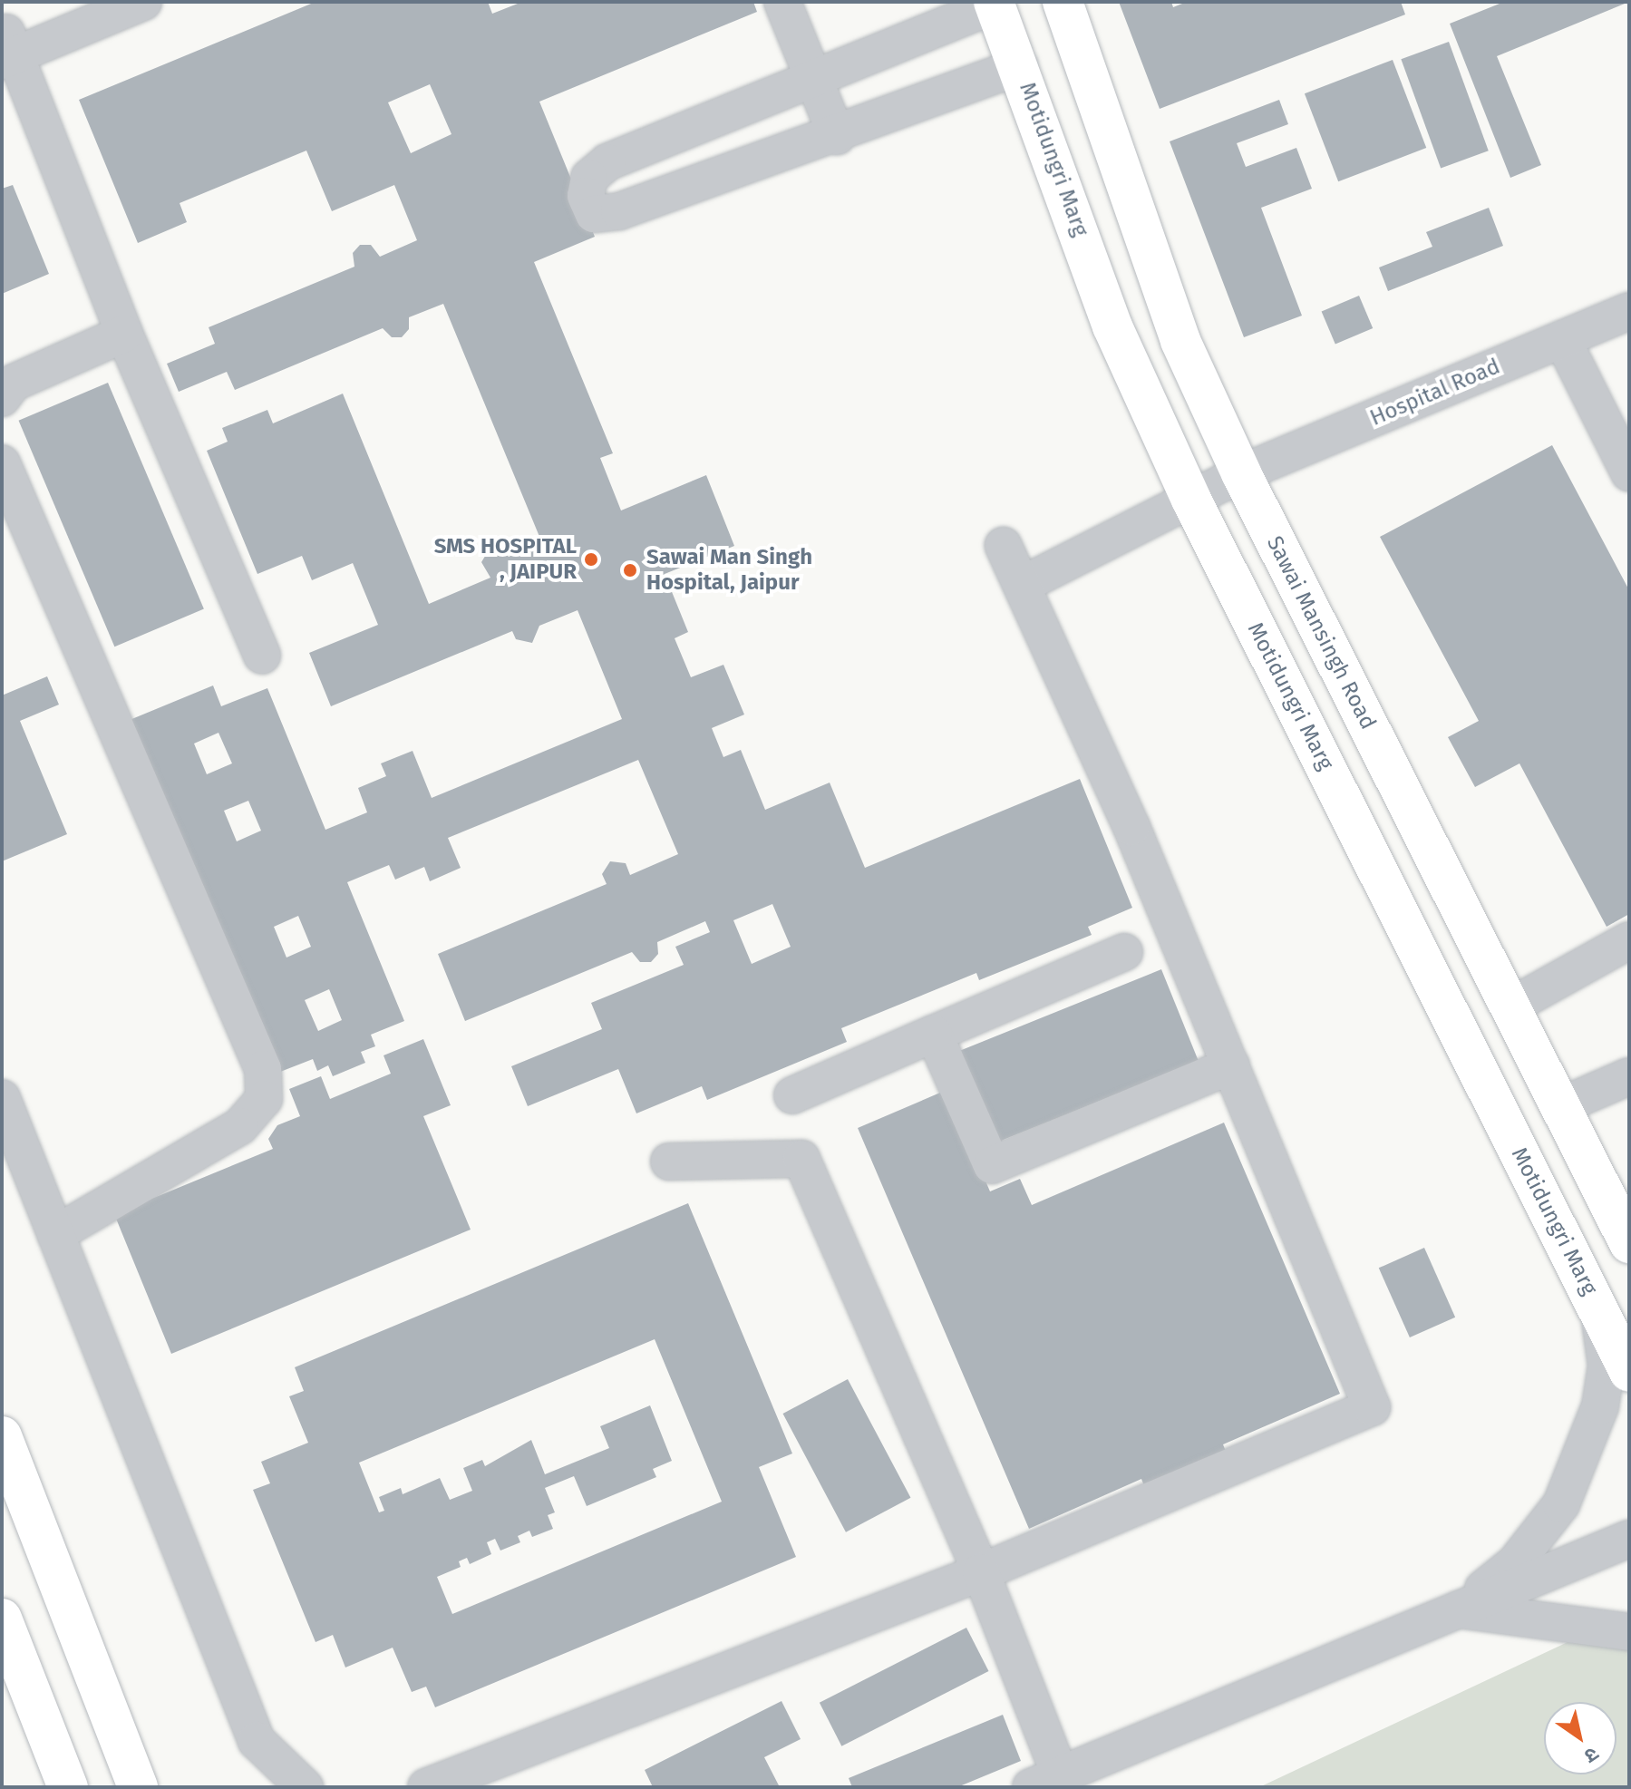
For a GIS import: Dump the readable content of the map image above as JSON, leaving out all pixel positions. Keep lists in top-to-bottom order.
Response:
{
  "streets": {
    "main road": ["Motidungri Marg", "Sawai Mansingh Road"],
    "street": ["Hospital Road"]
  },
  "crossings": [
    ["Motidungri Marg", "Hospital Road"],
    ["Hospital Road", "Sawai Mansingh Road"]
  ],
  "places": ["SMS HOSPITAL , JAIPUR", "Sawai Man Singh Hospital, Jaipur"],
  "north": "bottom right"
}
